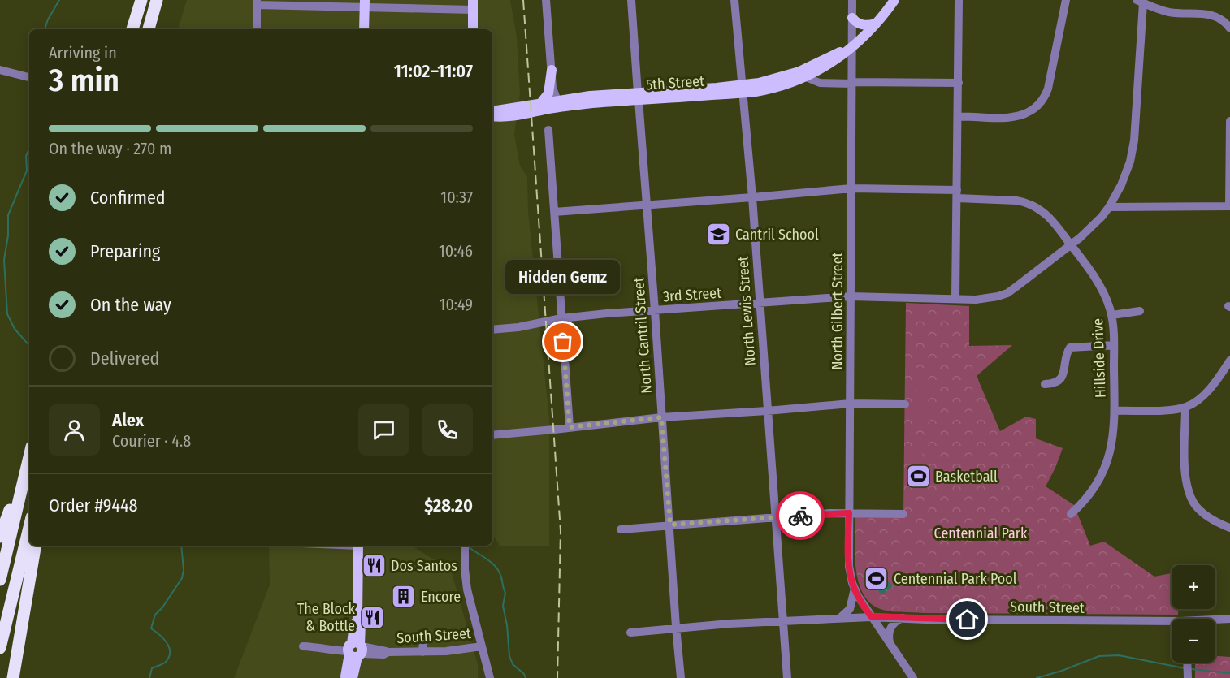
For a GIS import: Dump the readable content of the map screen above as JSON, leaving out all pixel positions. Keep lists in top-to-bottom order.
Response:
{
  "streets": {
    "main road": ["5th Street"],
    "street": [
      "3rd Street",
      "North Lewis Street",
      "North Gilbert Street",
      "North Cantril Street",
      "Hillside Drive",
      "South Street"
    ]
  },
  "crossings": [
    ["5th Street", "North Lewis Street"],
    ["5th Street", "North Gilbert Street"],
    ["5th Street", "North Cantril Street"],
    ["3rd Street", "North Lewis Street"],
    ["3rd Street", "North Gilbert Street"],
    ["3rd Street", "North Cantril Street"],
    ["3rd Street", "Hillside Drive"],
    ["North Lewis Street", "Hillside Drive"],
    ["North Lewis Street", "South Street"],
    ["North Gilbert Street", "Hillside Drive"],
    ["North Gilbert Street", "South Street"],
    ["North Cantril Street", "Hillside Drive"],
    ["North Cantril Street", "South Street"]
  ],
  "parks": ["Centennial Park"],
  "places": {
    "school or university": ["Cantril School"],
    "other": ["Hidden Gemz"],
    "sports": ["Basketball", "Centennial Park Pool"],
    "restaurant": ["Dos Santos", "The Block & Bottle"],
    "building": ["Encore"]
  },
  "page": {
    "heading": ["3 min", "Arriving in", "11:02–11:07"],
    "panel": [
      "Alex",
      "Courier · 4.8",
      "Order #9448",
      "$28.20"
    ],
    "bar": "On the way · 270 m",
    "list": [
      ["Confirmed", "10:37"],
      ["Preparing", "10:46"],
      ["On the way", "10:49"],
      "Delivered"
    ],
    "bubble": "Hidden Gemz",
    "map_buttons": ["+", "−"]
  }
}
